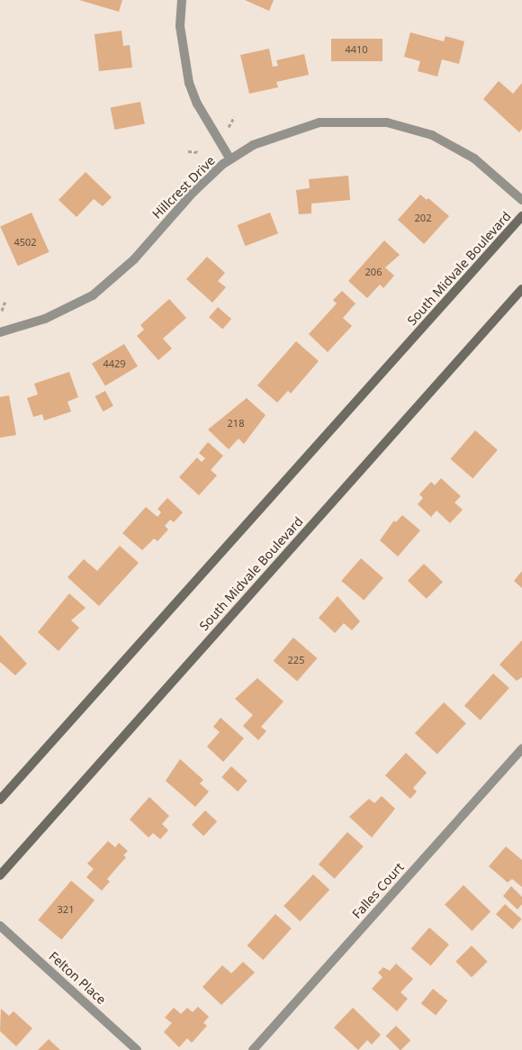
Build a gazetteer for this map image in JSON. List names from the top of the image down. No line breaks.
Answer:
{"streets":{"main road":["South Midvale Boulevard"],"street":["Hillcrest Drive","Falles Court","Felton Place"]},"house_numbers":["4410","202","4502","206","4429","218","225","321"]}
